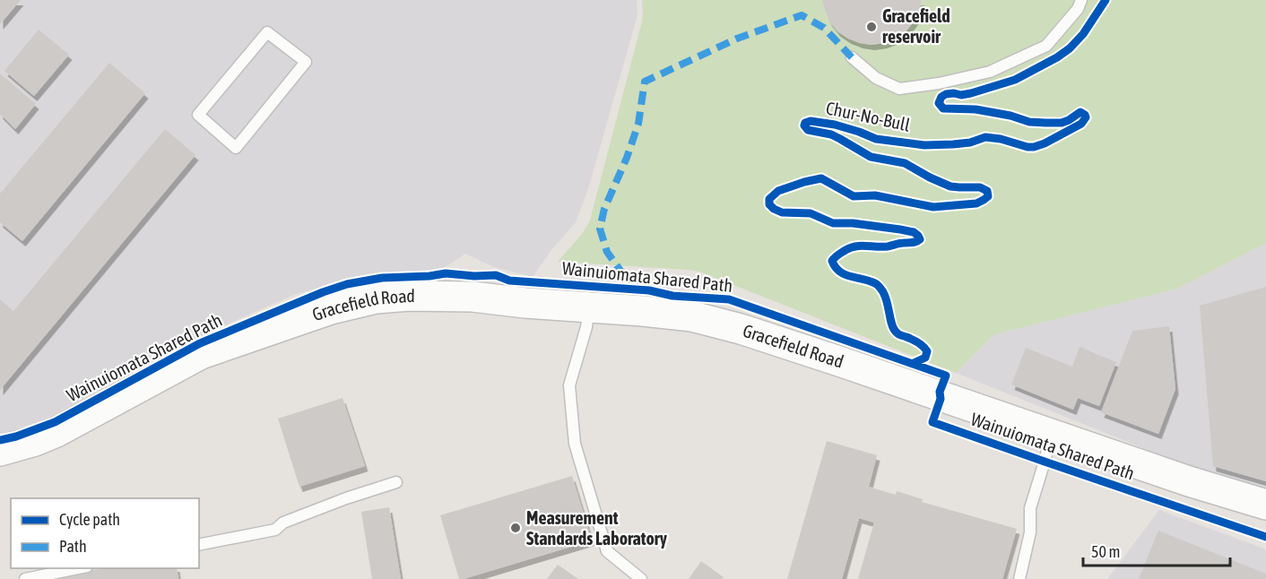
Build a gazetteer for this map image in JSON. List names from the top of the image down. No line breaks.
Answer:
{"streets":{"main road":["Gracefield Road"],"cycle path":["Chur-No-Bull","Wainuiomata Shared Path"]},"places":["Gracefield reservoir","Measurement Standards Laboratory"],"legend":["Cycle path","Path"],"scale_bar":"50 m"}
